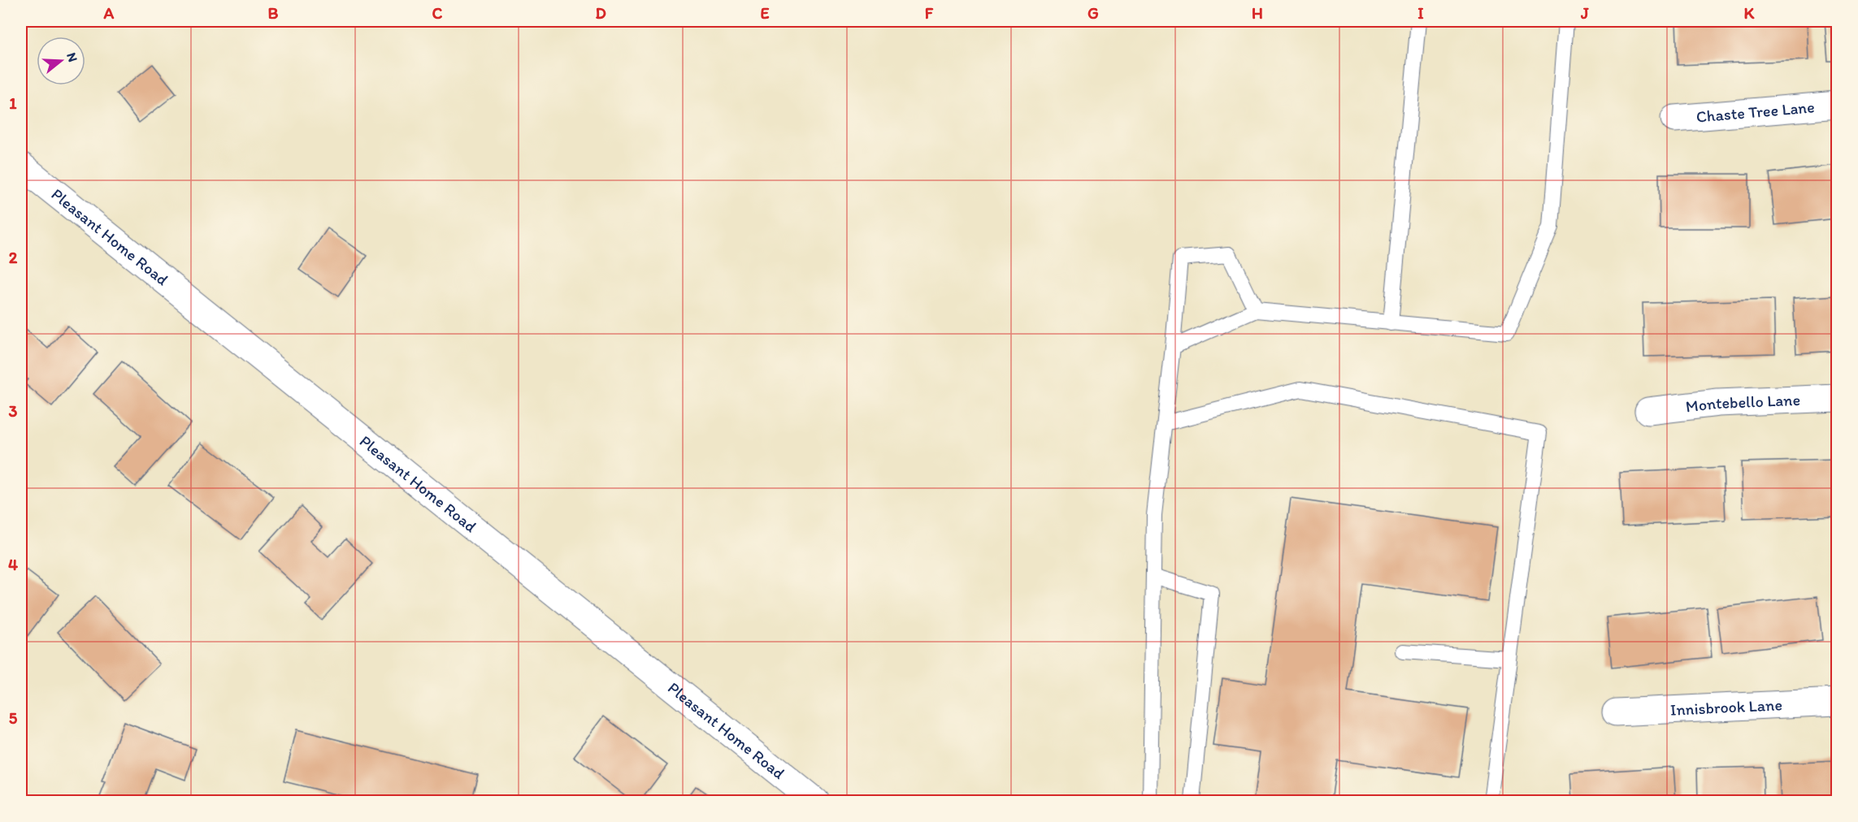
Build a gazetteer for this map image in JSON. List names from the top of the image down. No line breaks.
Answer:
{"streets":{"main road":["Chaste Tree Lane","Pleasant Home Road","Montebello Lane","Innisbrook Lane"]},"north":"right","grid":{"columns":["A","B","C","D","E","F","G","H","I","J","K"],"rows":["1","2","3","4","5"]}}
